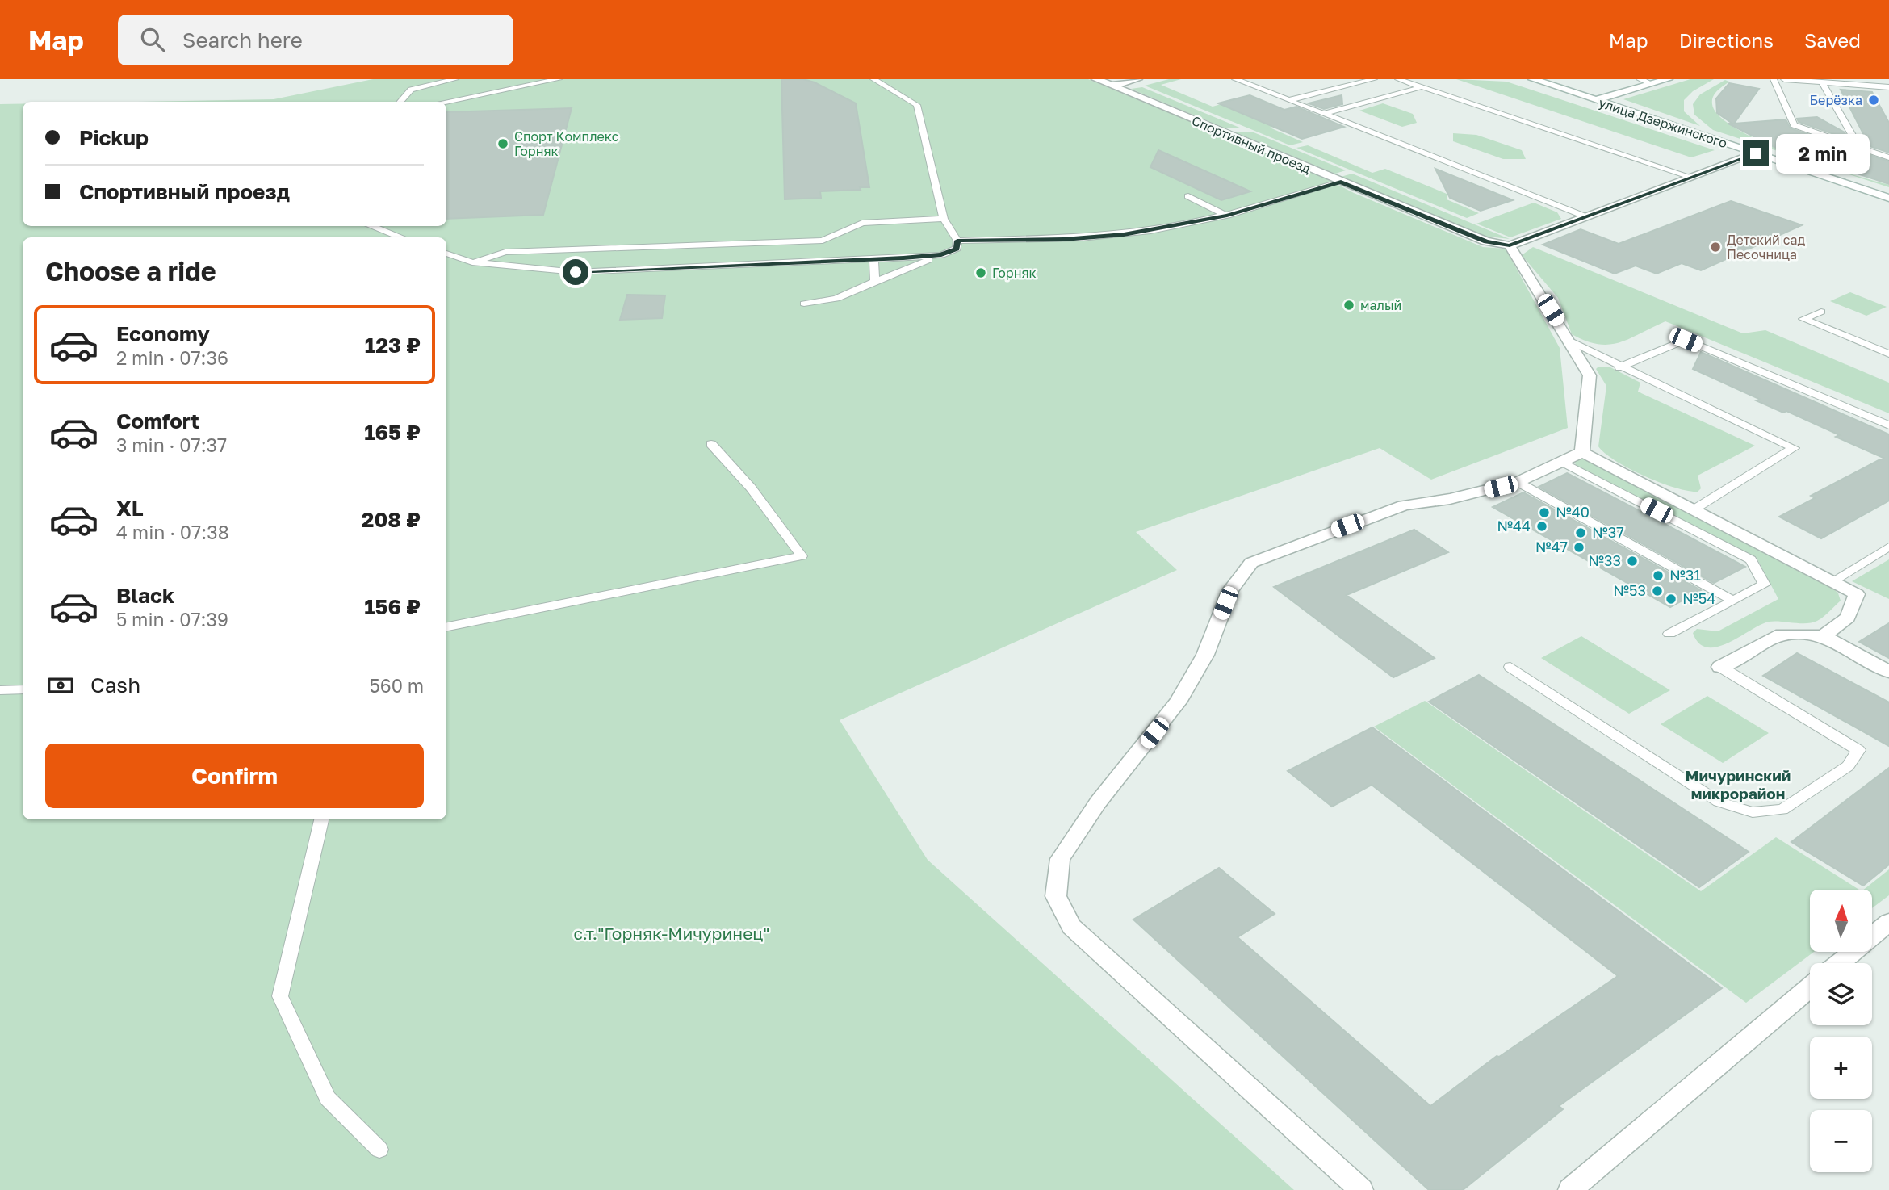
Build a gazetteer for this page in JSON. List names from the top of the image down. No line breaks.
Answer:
{"streets":{"street":["улица Дзержинского","Спортивный проезд"]},"districts":["Мичуринский микрорайон"],"parks":["с.т.\"Горняк-Мичуринец\""],"places":["Берёзка","Спорт Комплекс Горняк","Детский сад Песочница","Горняк","малый","№40","№44","№37","№47","№33","№31","№53","№54"],"north":"top","page":{"header":"Map","search":"Search here","nav":["Map","Directions","Saved"],"banner":["Pickup","Спортивный проезд"],"bubble":"2 min","heading":"Choose a ride","list":[{"name":"Economy","note":"2 min · 07:36","value":"123 ₽"},{"name":"Comfort","note":"3 min · 07:37","value":"165 ₽"},{"name":"XL","note":"4 min · 07:38","value":"208 ₽"},{"name":"Black","note":"5 min · 07:39","value":"156 ₽"}],"pay":["Cash","560 m"],"buttons":"Confirm","map_buttons":["+","−"]}}
